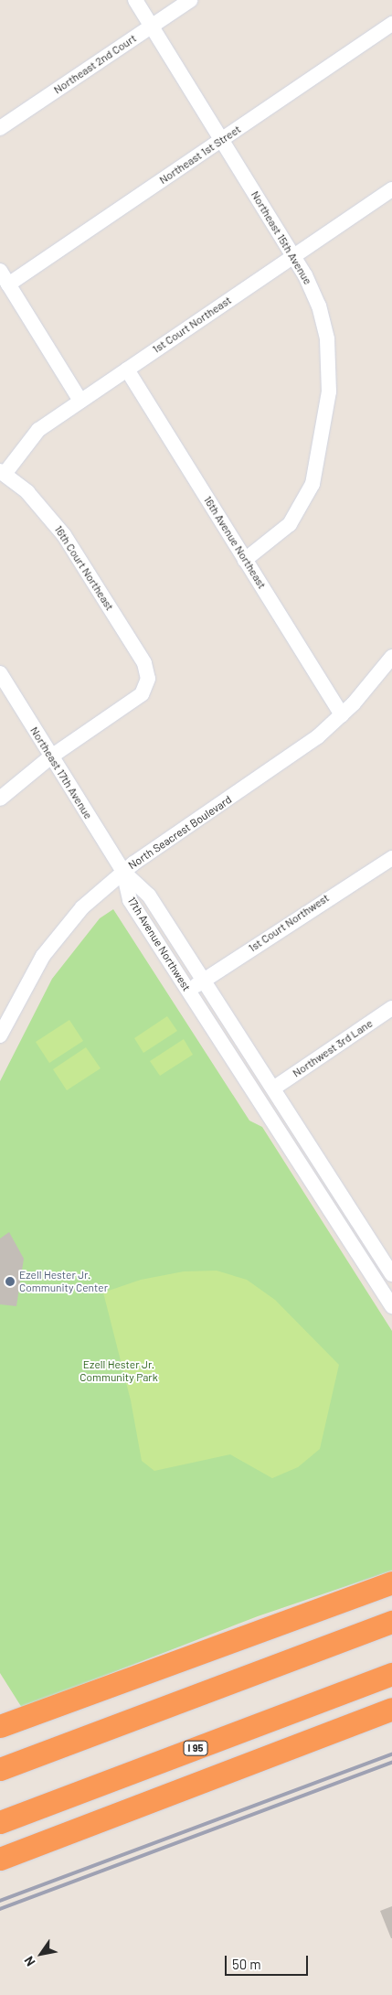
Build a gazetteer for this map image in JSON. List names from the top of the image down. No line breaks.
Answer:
{"streets":{"highway":["I 95"],"street":["Northeast 2nd Court","Northeast 1st Street","Northeast 15th Avenue","1st Court Northeast","16th Avenue Northeast","16th Court Northeast","Northeast 17th Avenue","North Seacrest Boulevard","1st Court Northwest","17th Avenue Northwest","Northwest 3rd Lane"]},"crossings":[["Northeast 2nd Court","Northeast 15th Avenue"],["Northeast 1st Street","Northeast 15th Avenue"],["Northeast 15th Avenue","1st Court Northeast"],["Northeast 15th Avenue","16th Avenue Northeast"],["1st Court Northeast","16th Avenue Northeast"],["1st Court Northeast","16th Court Northeast"],["16th Avenue Northeast","North Seacrest Boulevard"],["16th Court Northeast","Northeast 17th Avenue"],["Northeast 17th Avenue","North Seacrest Boulevard"],["Northeast 17th Avenue","17th Avenue Northwest"],["North Seacrest Boulevard","17th Avenue Northwest"],["1st Court Northwest","17th Avenue Northwest"],["17th Avenue Northwest","Northwest 3rd Lane"]],"parks":["Ezell Hester Jr. Community Park"],"places":["Ezell Hester Jr. Community Center"],"scale_bar":"50 m","north":"bottom left"}
